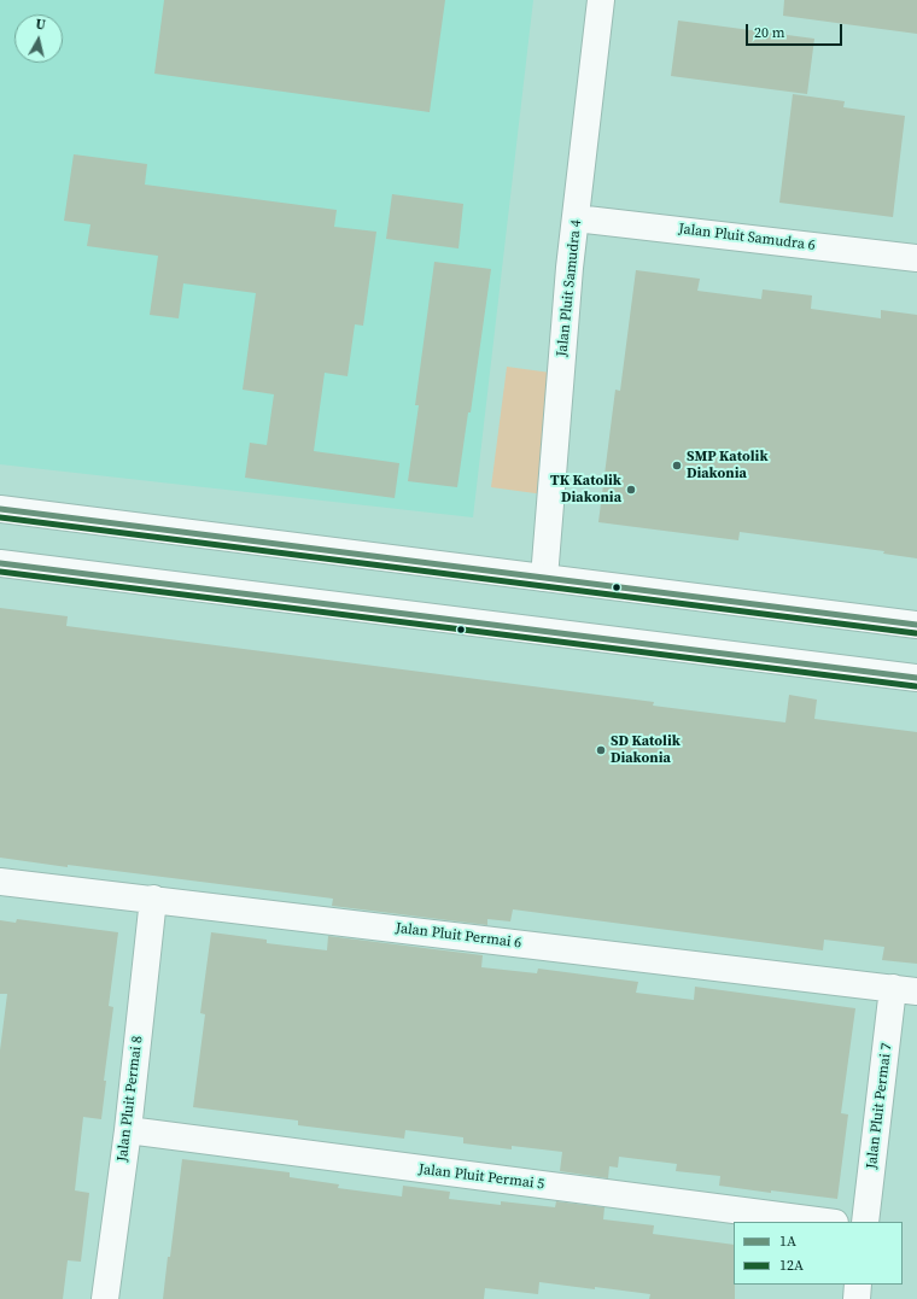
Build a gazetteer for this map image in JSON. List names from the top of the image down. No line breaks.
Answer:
{"streets":{"street":["Jalan Pluit Samudra 6","Jalan Pluit Samudra 4","Jalan Pluit Permai 6","Jalan Pluit Permai 8","Jalan Pluit Permai 7","Jalan Pluit Permai 5"]},"crossings":[["Jalan Pluit Samudra 6","Jalan Pluit Samudra 4"],["Jalan Pluit Permai 6","Jalan Pluit Permai 8"],["Jalan Pluit Permai 6","Jalan Pluit Permai 7"],["Jalan Pluit Permai 8","Jalan Pluit Permai 5"]],"places":["SMP Katolik Diakonia","TK Katolik Diakonia","SD Katolik Diakonia"],"lines":["transit line 1A","transit line 12A"],"legend":["1A","12A"],"scale_bar":"20 m","north":"top"}
